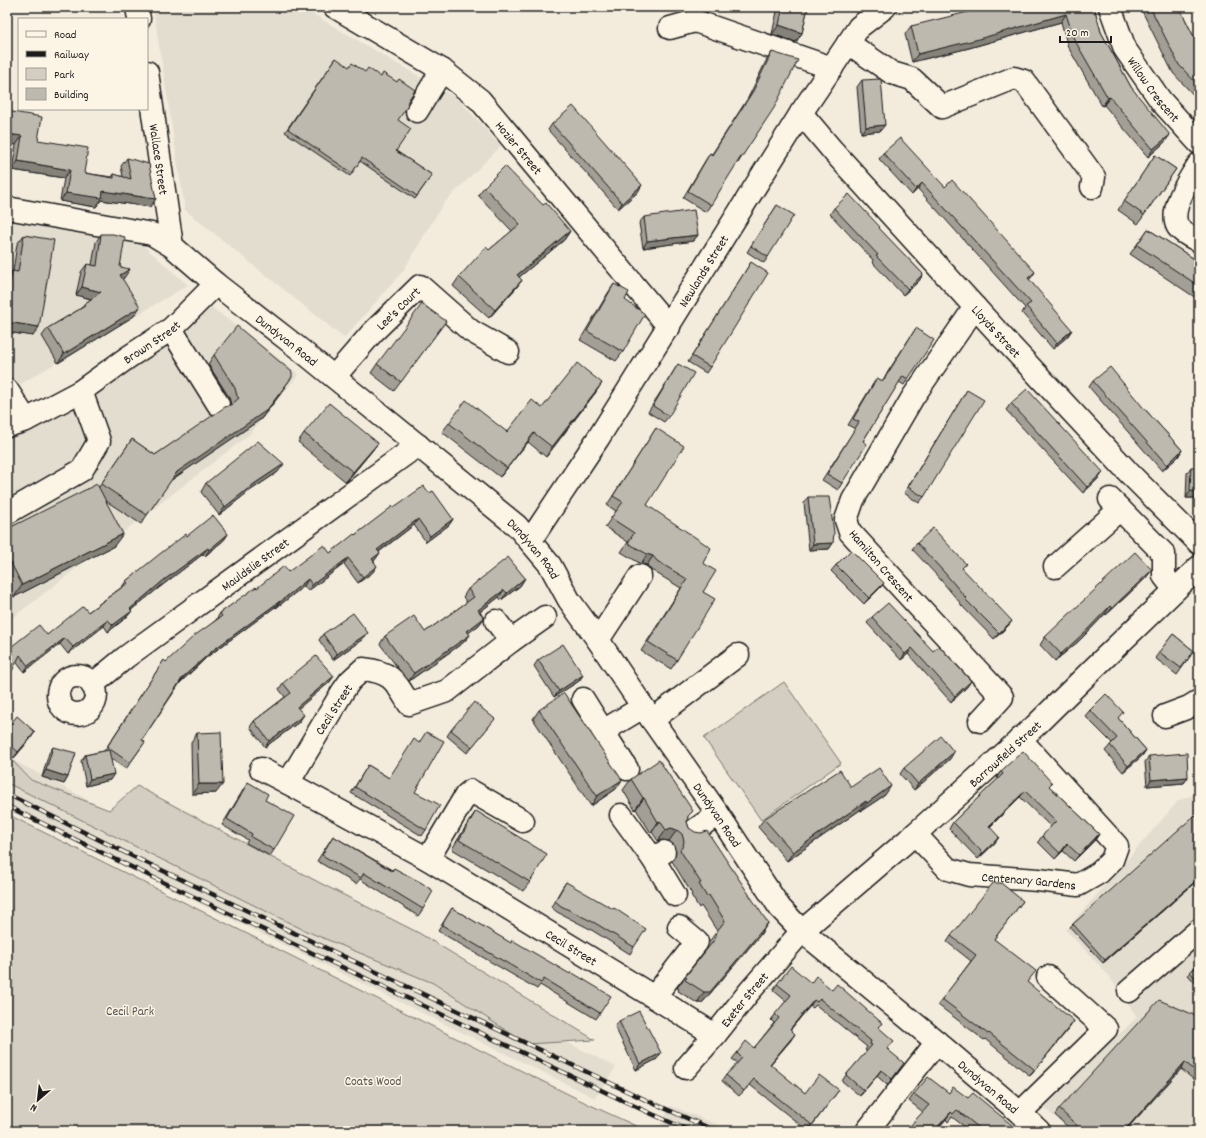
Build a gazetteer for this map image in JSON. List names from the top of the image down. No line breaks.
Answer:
{"streets":{"street":["Willow Crescent","Hozier Street","Wallace Street","Newlands Street","Lee's Court","Lloyds Street","Dundyvan Road","Brown Street","Mauldslie Street","Hamilton Crescent","Cecil Street","Barrowfield Street","Centenary Gardens","Exeter Street"]},"crossings":[["Hozier Street","Newlands Street"],["Wallace Street","Dundyvan Road"],["Newlands Street","Lloyds Street"],["Newlands Street","Dundyvan Road"],["Lee's Court","Dundyvan Road"],["Lloyds Street","Hamilton Crescent"],["Dundyvan Road","Brown Street"],["Dundyvan Road","Mauldslie Street"],["Dundyvan Road","Barrowfield Street"],["Dundyvan Road","Exeter Street"],["Cecil Street","Exeter Street"],["Barrowfield Street","Centenary Gardens"],["Barrowfield Street","Exeter Street"]],"parks":["Cecil Park","Coats Wood"],"legend":["Road","Railway","Park","Building"],"scale_bar":"20 m","north":"bottom left"}
